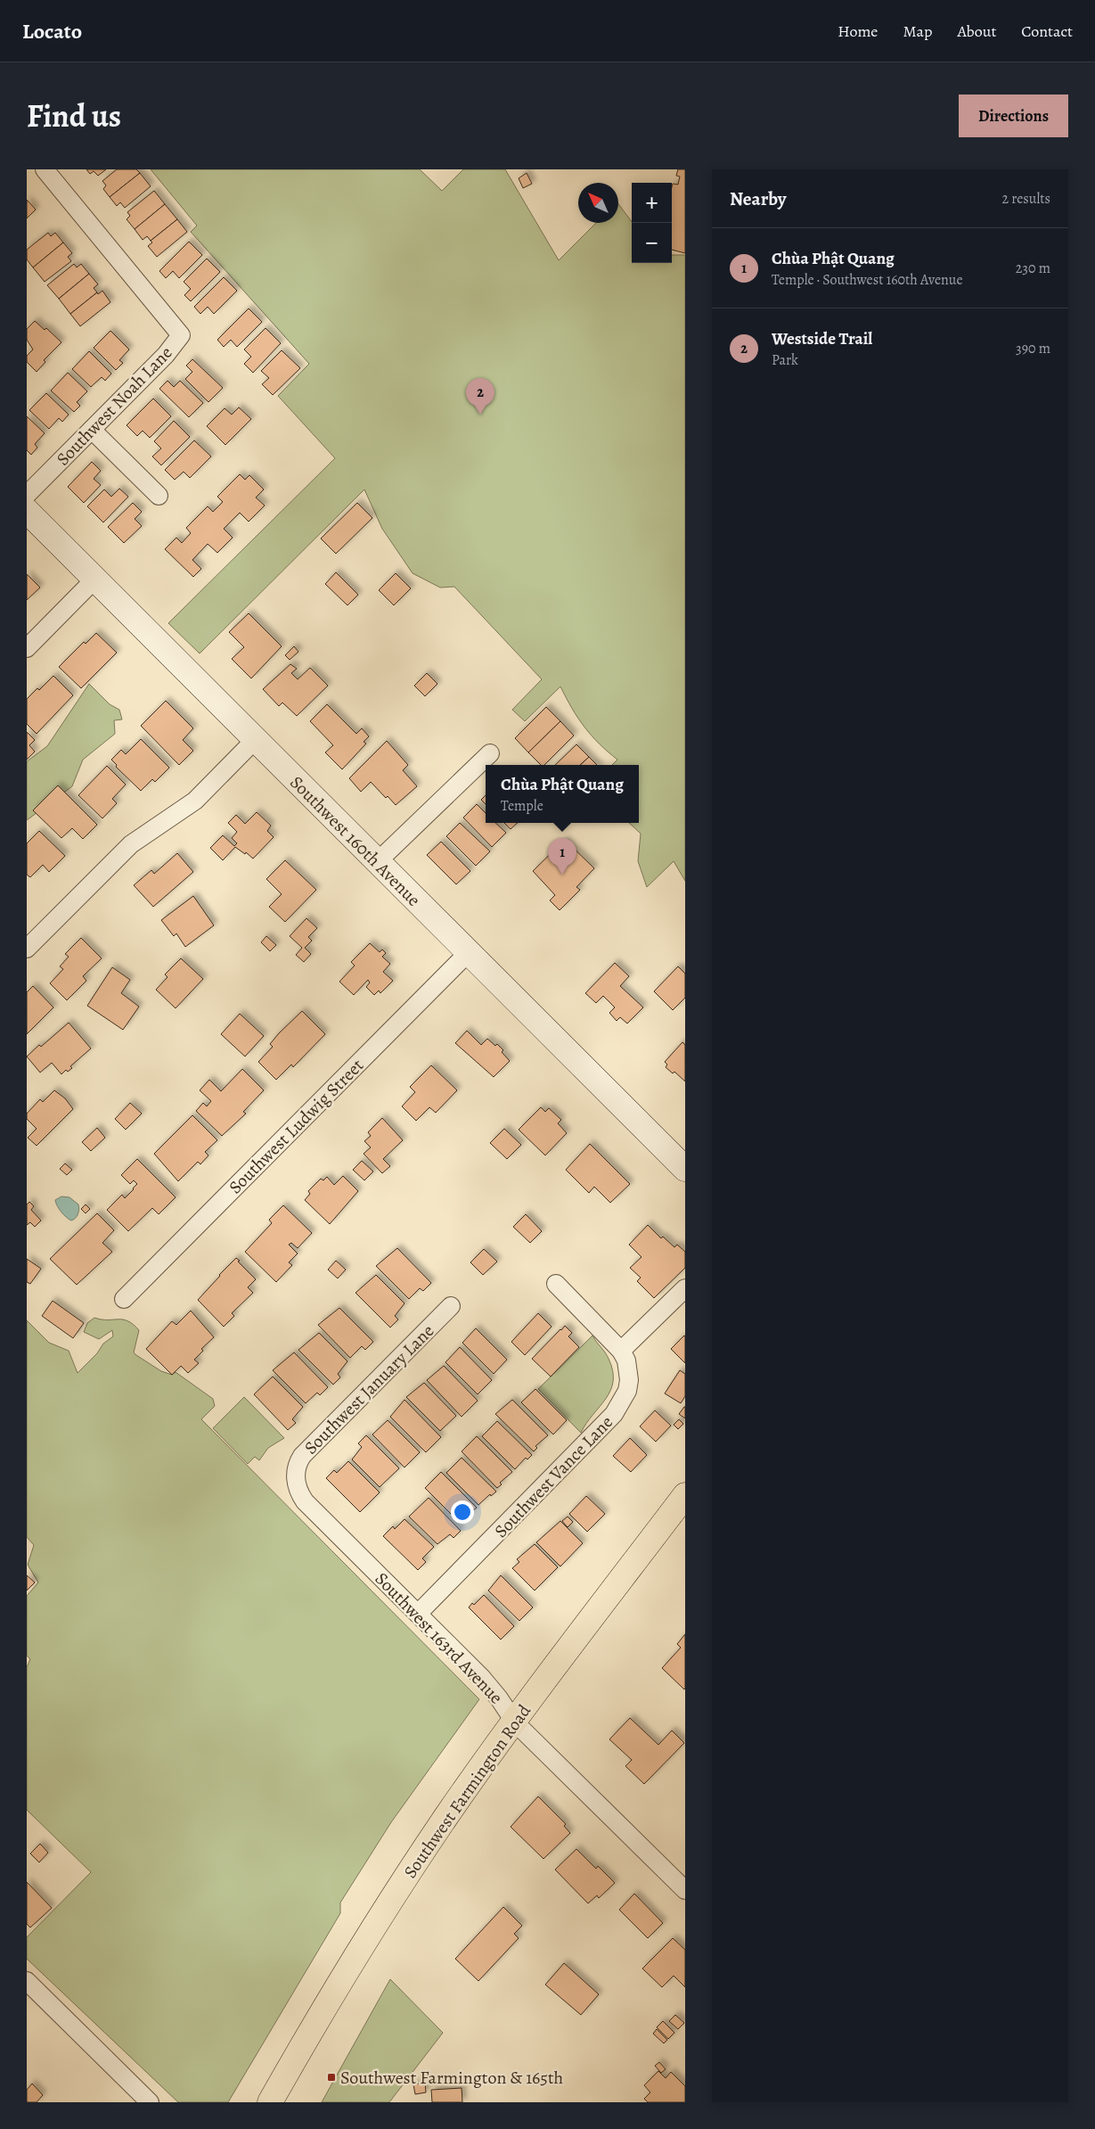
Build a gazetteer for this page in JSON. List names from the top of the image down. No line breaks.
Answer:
{"streets":{"main road":["Southwest Farmington Road"],"street":["Southwest Noah Lane","Southwest 160th Avenue","Southwest Ludwig Street","Southwest January Lane","Southwest Vance Lane","Southwest 163rd Avenue"]},"crossings":[["Southwest 160th Avenue","Southwest Ludwig Street"],["Southwest January Lane","Southwest 163rd Avenue"],["Southwest Vance Lane","Southwest 163rd Avenue"],["Southwest 163rd Avenue","Southwest Farmington Road"]],"places":{"transit":["Southwest Farmington & 165th"]},"north":"top left","page":{"header":"Locato","nav":["Home","Map","About","Contact"],"title":"Find us","buttons":"Directions","heading":["Nearby","2 results"],"map_buttons":["+","−"],"list":[{"mark":"1","name":"Chùa Phật Quang","note":"Temple · Southwest 160th Avenue","value":"230 m"},{"mark":"2","name":"Westside Trail","note":"Park","value":"390 m"}],"pins":["2","1"],"popup":["Chùa Phật Quang","Temple"]}}
